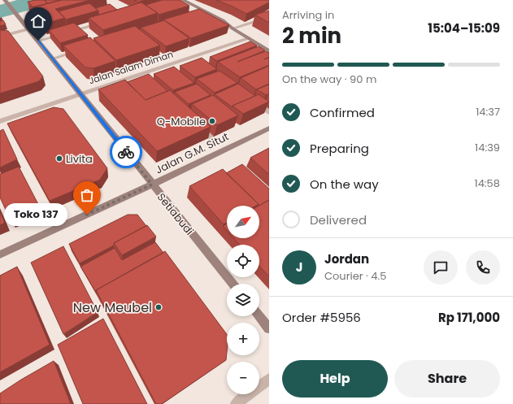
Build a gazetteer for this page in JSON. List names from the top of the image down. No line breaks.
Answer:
{"streets":{"main road":["Jalan G.M. Situt","Setiabudi"],"street":["Jalan Salam Diman"]},"crossings":[["Jalan Salam Diman","Setiabudi"],["Jalan G.M. Situt","Setiabudi"]],"places":["Q-Mobile","Livita","Toko 137","New Meubel"],"north":"top right","page":{"heading":["2 min","Arriving in","15:04–15:09"],"panel":["Jordan","Courier · 4.5","Order #5956","Rp 171,000"],"bar":"On the way · 90 m","list":[["Confirmed","14:37"],["Preparing","14:39"],["On the way","14:58"],"Delivered"],"bubble":"Toko 137","map_buttons":["+","−"],"round":"J","buttons":["Help","Share"]}}
